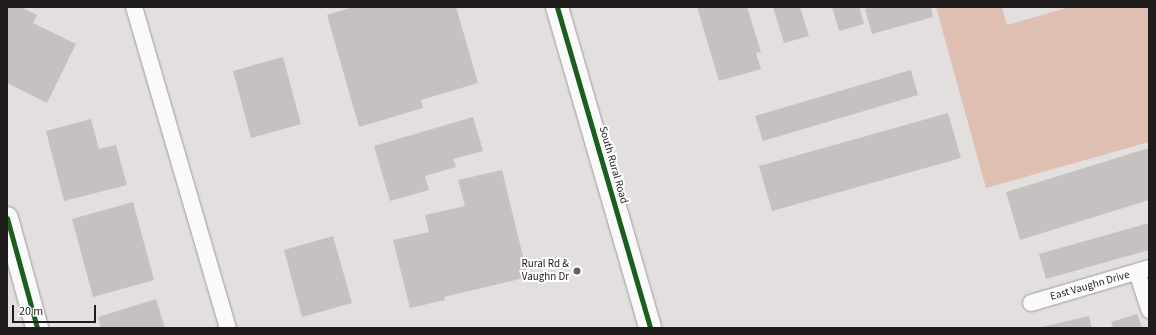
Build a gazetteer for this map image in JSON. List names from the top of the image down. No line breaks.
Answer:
{"streets":{"main road":["South Rural Road"],"lane":["East Vaughn Drive"]},"places":["Rural Rd & Vaughn Dr"],"scale_bar":"20 m"}
